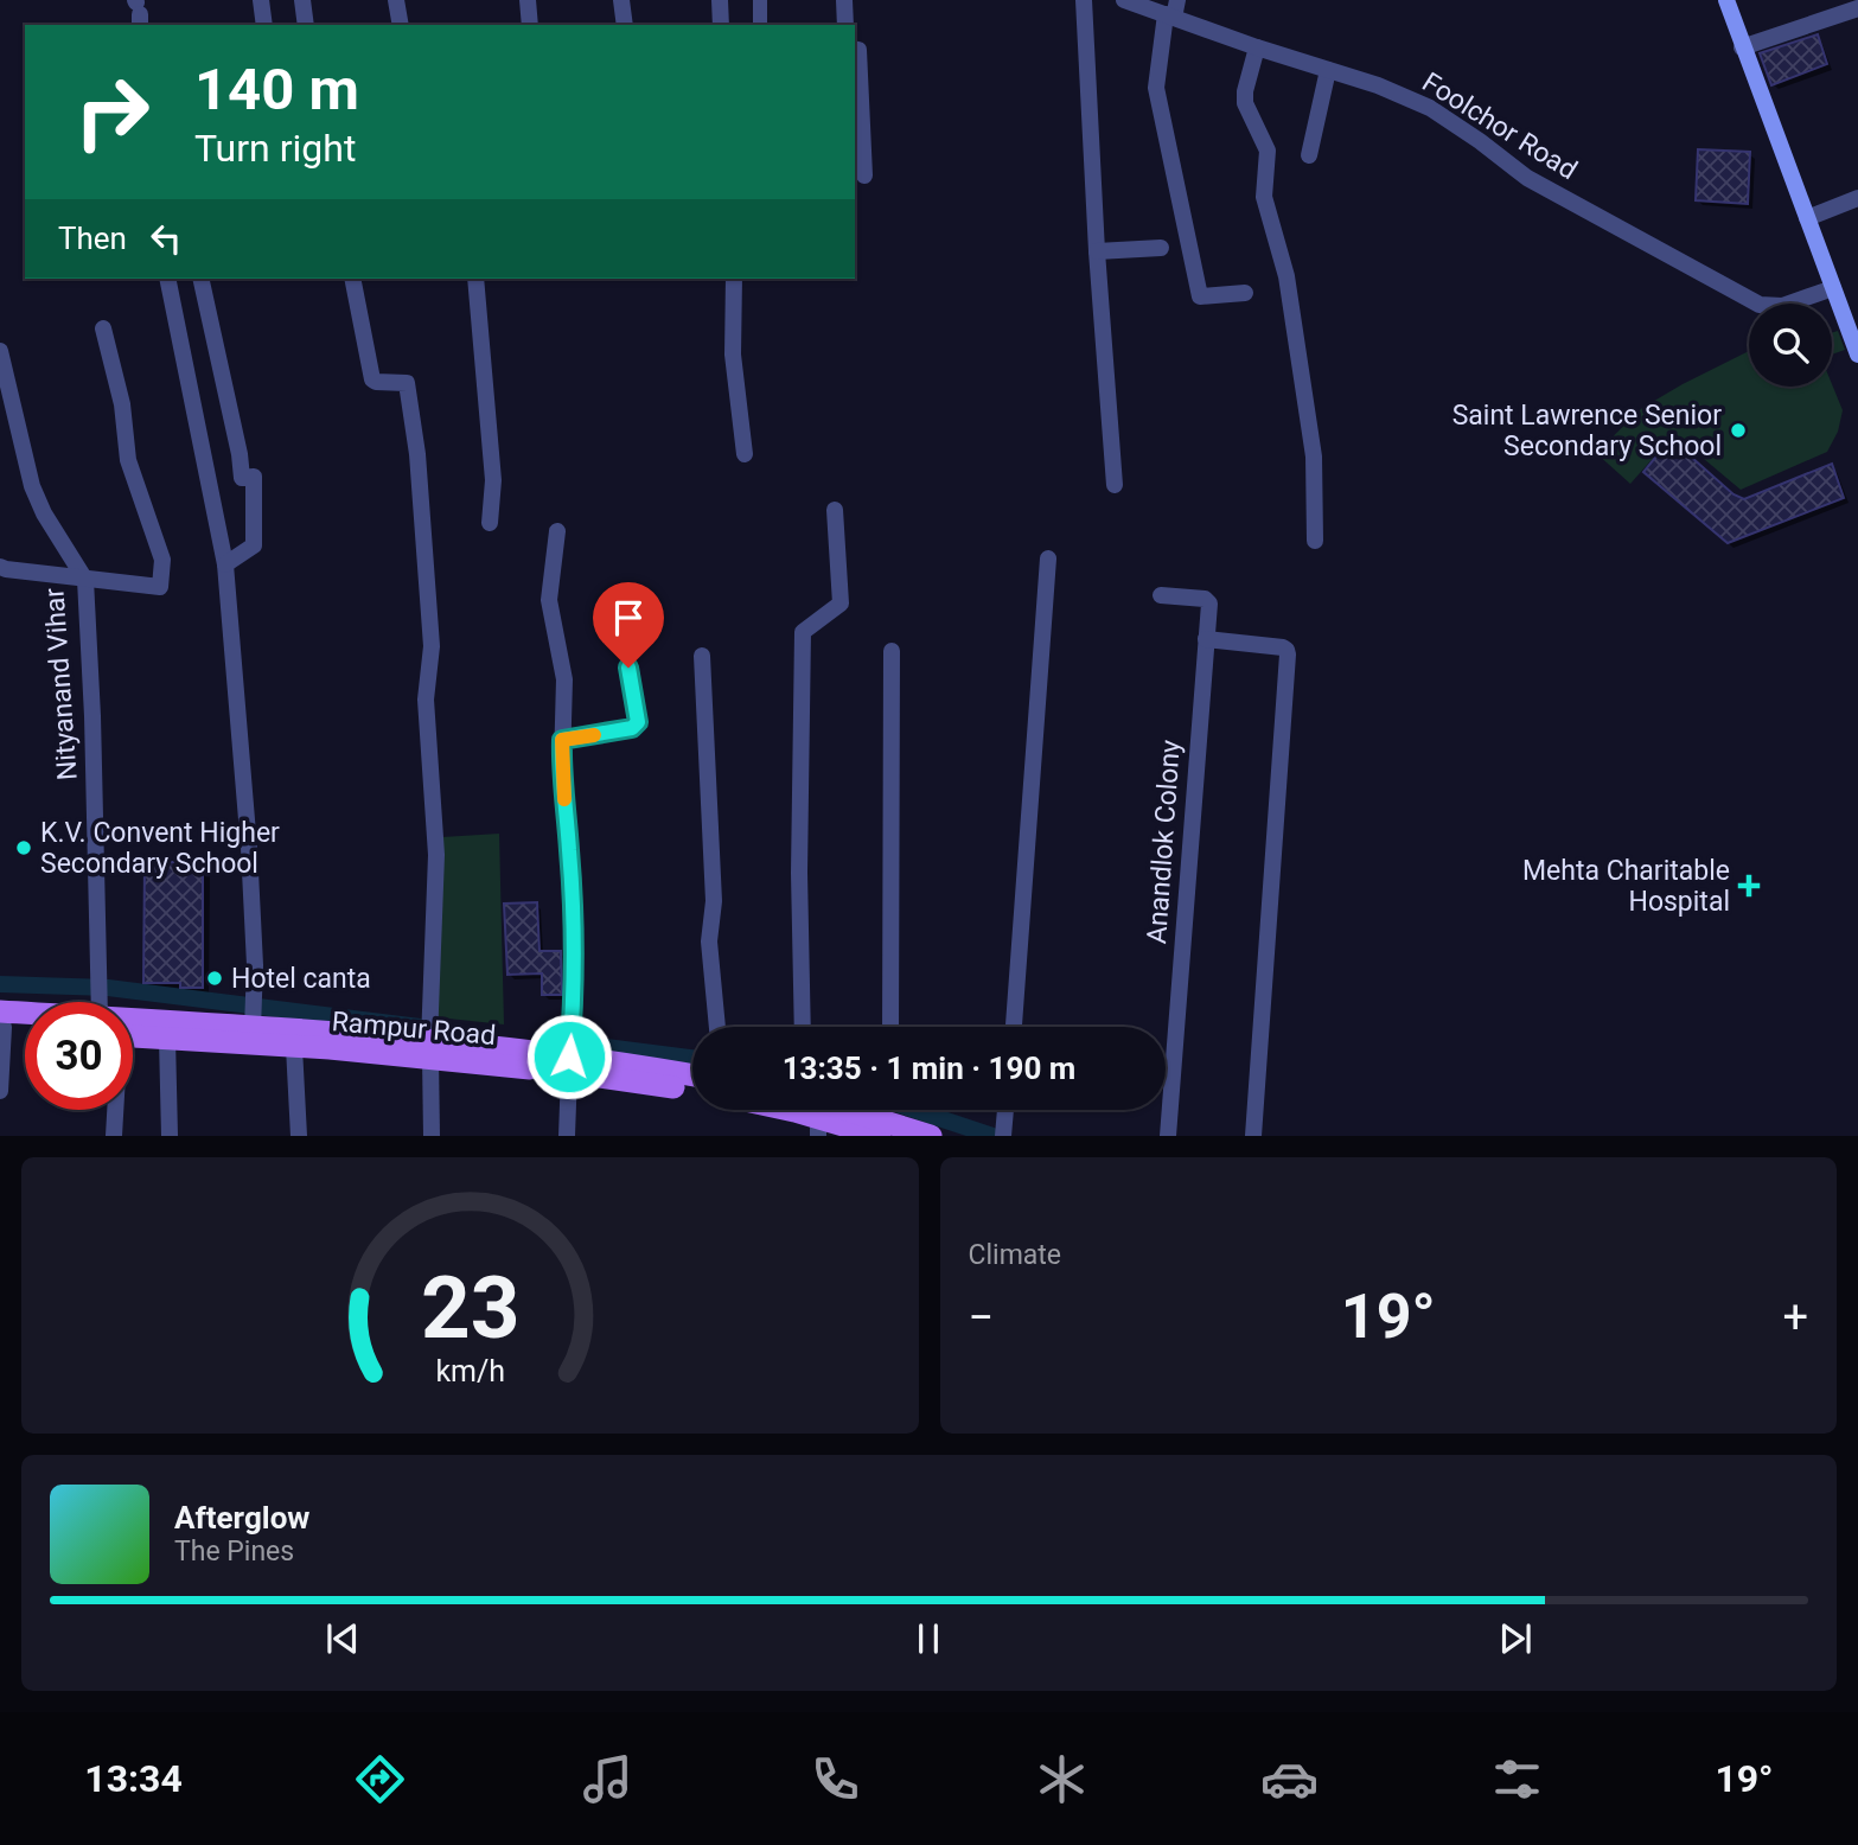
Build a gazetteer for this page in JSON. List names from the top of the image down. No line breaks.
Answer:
{"streets":{"main road":["Rampur Road"],"street":["Foolchor Road","Nityanand Vihar","Anandlok Colony"]},"places":{"other":["Saint Lawrence Senior Secondary School","K.V. Convent Higher Secondary School","Hotel canta"],"health":["Mehta Charitable Hospital"]},"page":{"turn":["140 m","Turn right"],"then":"Then","limit":"30","trip":"13:35 · 1 min · 190 m","tile":"Climate","heat":["−","19°","+"],"song":["Afterglow","The Pines"],"tabs":["13:34","19°"],"gauge":["23","km/h"]}}
